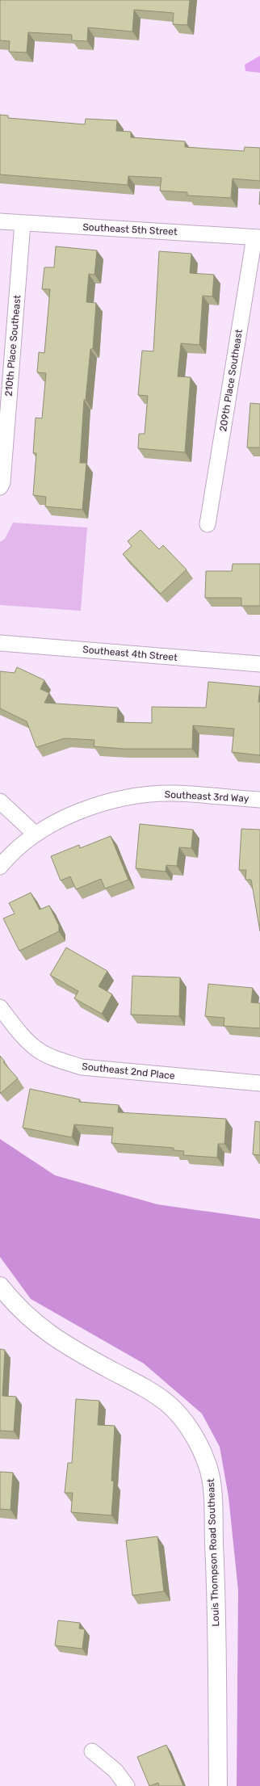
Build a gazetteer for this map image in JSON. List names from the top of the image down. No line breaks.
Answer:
{"streets":{"street":["Southeast 5th Street","210th Place Southeast","209th Place Southeast","Southeast 4th Street","Southeast 3rd Way","Southeast 2nd Place","Louis Thompson Road Southeast"]},"crossings":[["Southeast 5th Street","210th Place Southeast"],["Southeast 5th Street","209th Place Southeast"]]}
